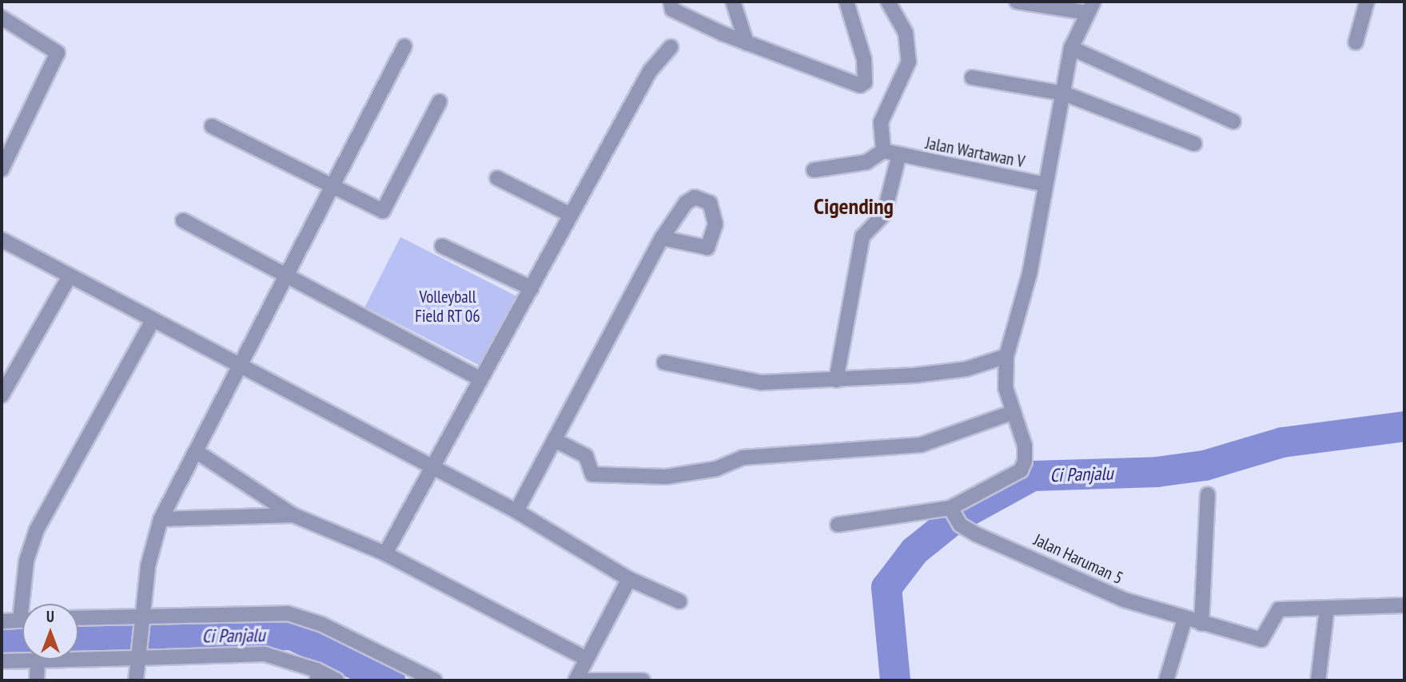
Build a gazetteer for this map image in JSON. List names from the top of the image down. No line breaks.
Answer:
{"streets":{"street":["Jalan Wartawan V","Jalan Haruman 5"]},"districts":["Cigending"],"water":["Ci Panjalu"],"parks":["Volleyball Field RT 06"],"north":"top"}
